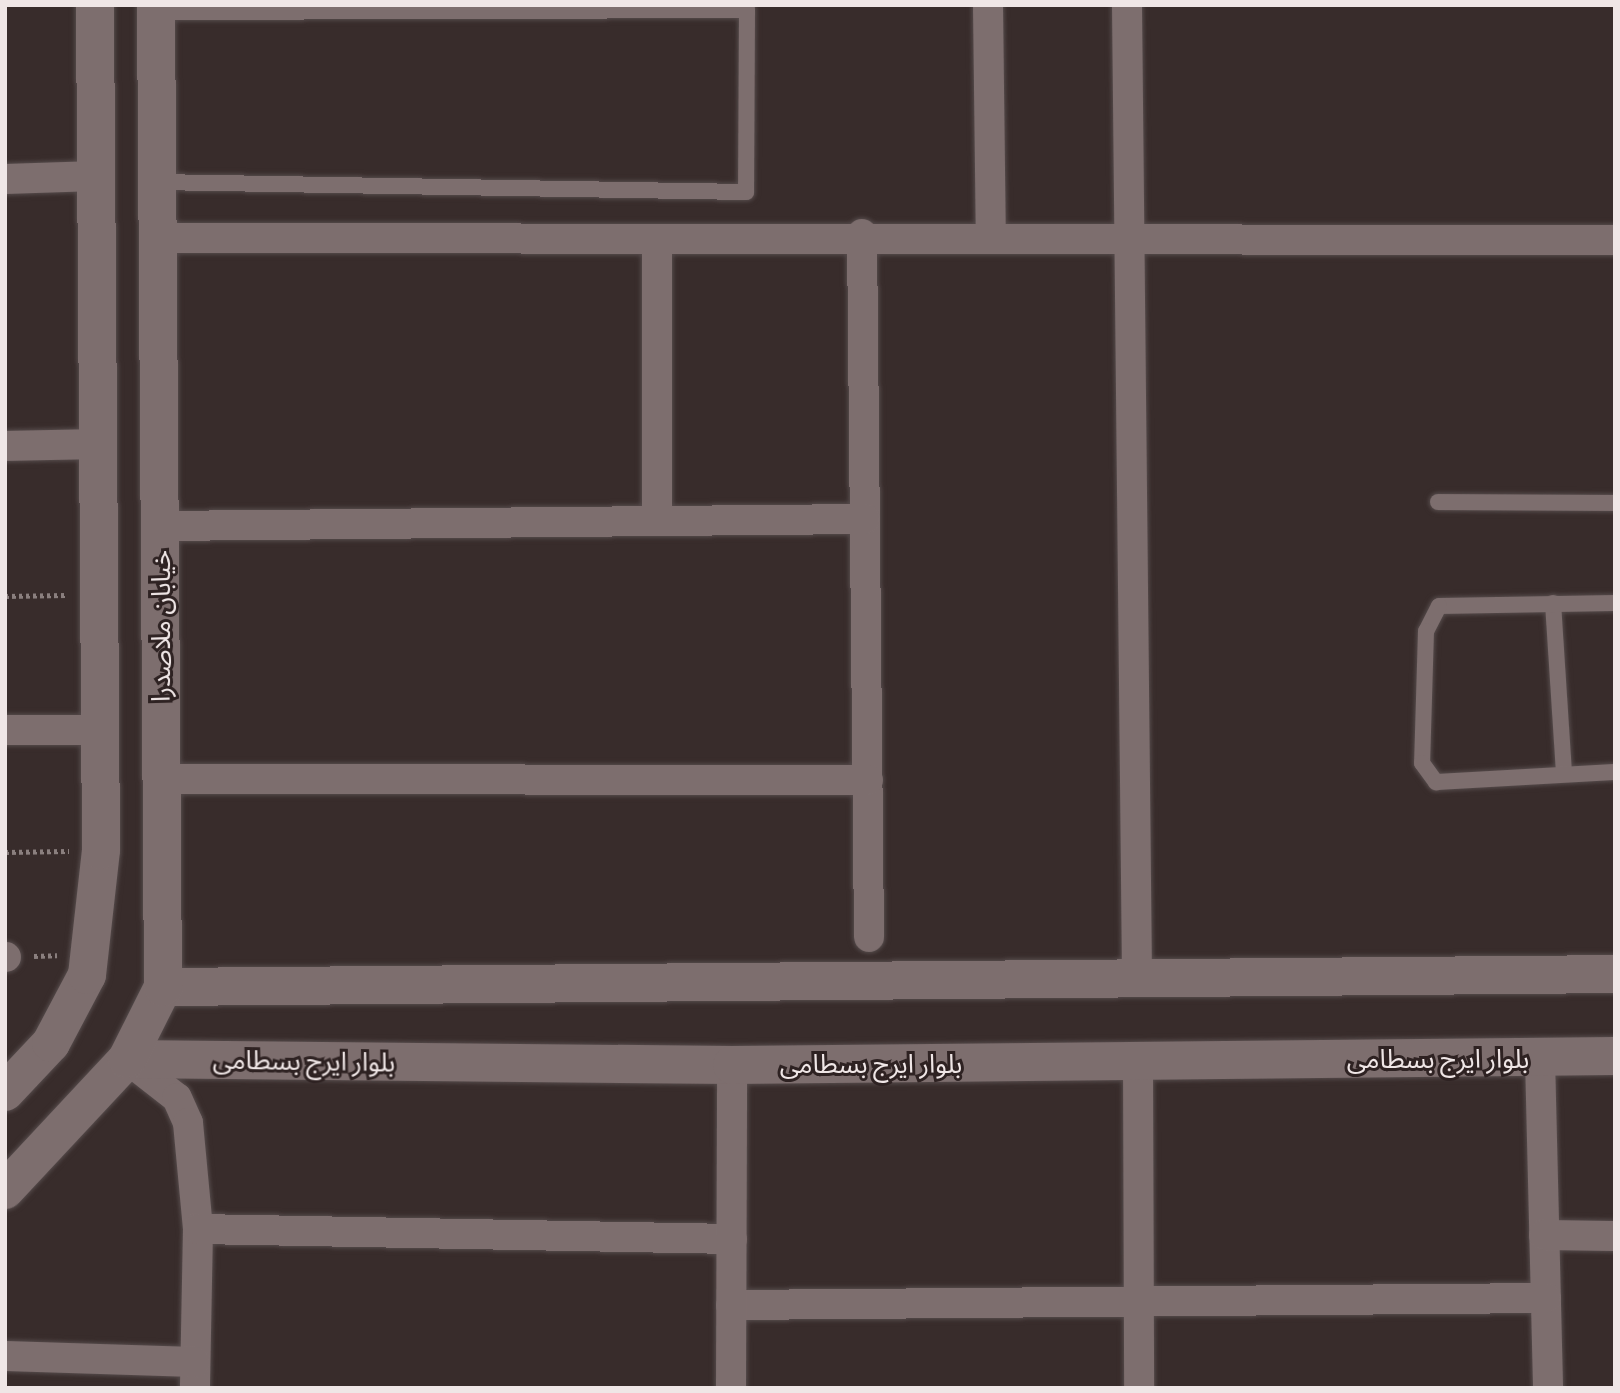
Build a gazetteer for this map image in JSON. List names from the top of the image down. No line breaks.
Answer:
{"streets":{"street":["خیابان ملاصدرا","بلوار ایرج بسطامی"]},"crossings":[["خیابان ملاصدرا","بلوار ایرج بسطامی"]]}
